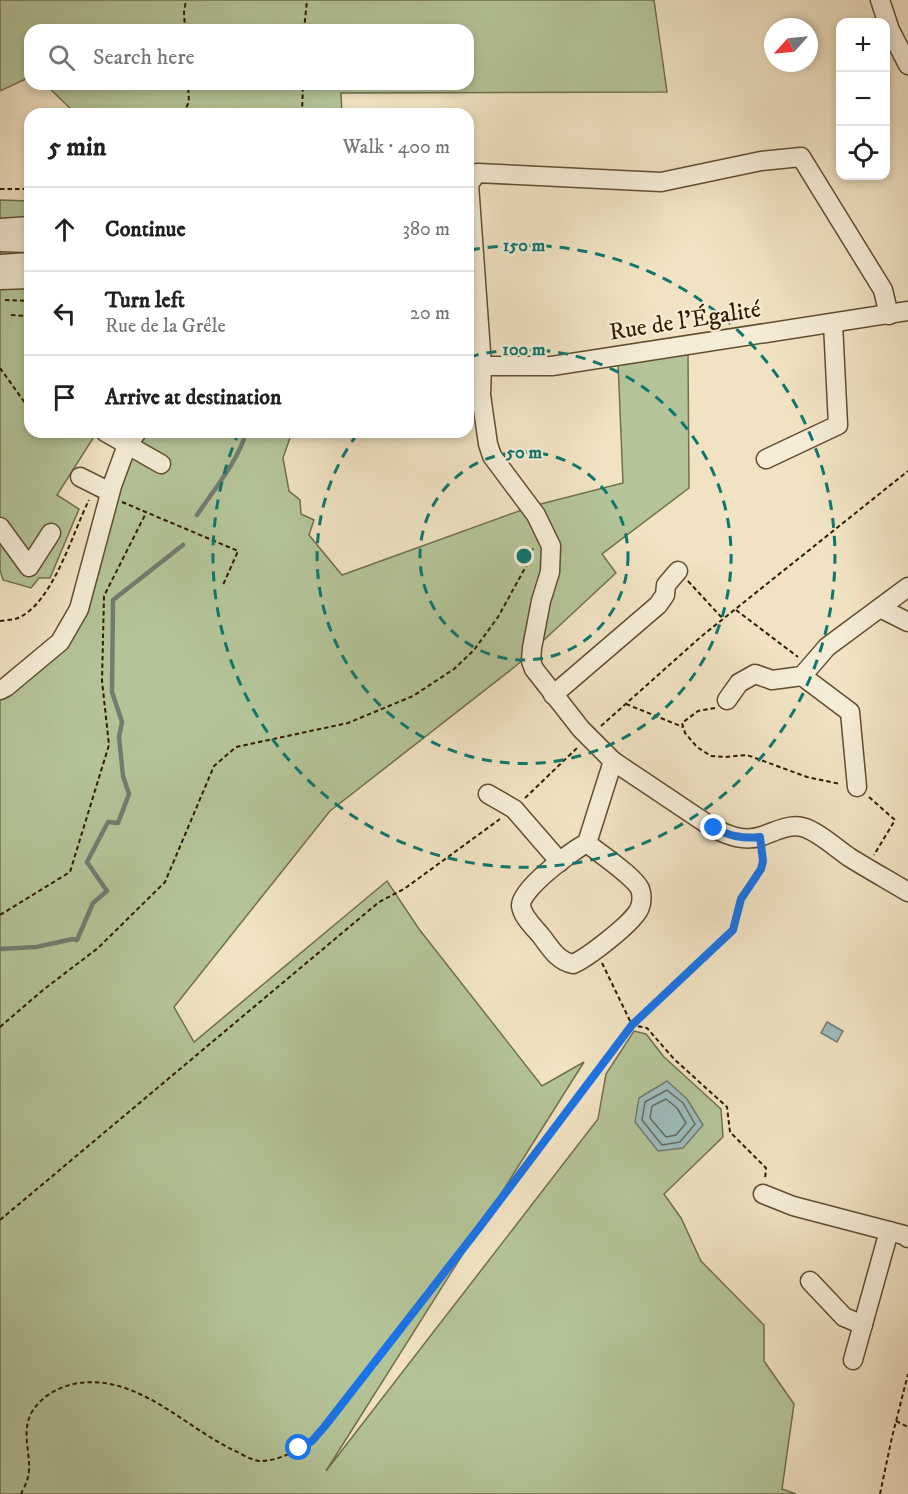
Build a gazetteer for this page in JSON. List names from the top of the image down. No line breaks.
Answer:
{"streets":{"street":["Rue de l'Égalité"]},"north":"bottom left","page":{"map_buttons":["+","−"],"search":"Search here","heading":["5 min","Walk · 400 m"],"list":[["Continue","380 m"],["Turn left","Rue de la Grêle","20 m"],"Arrive at destination"]},"rings":["150 m","100 m","50 m"]}
